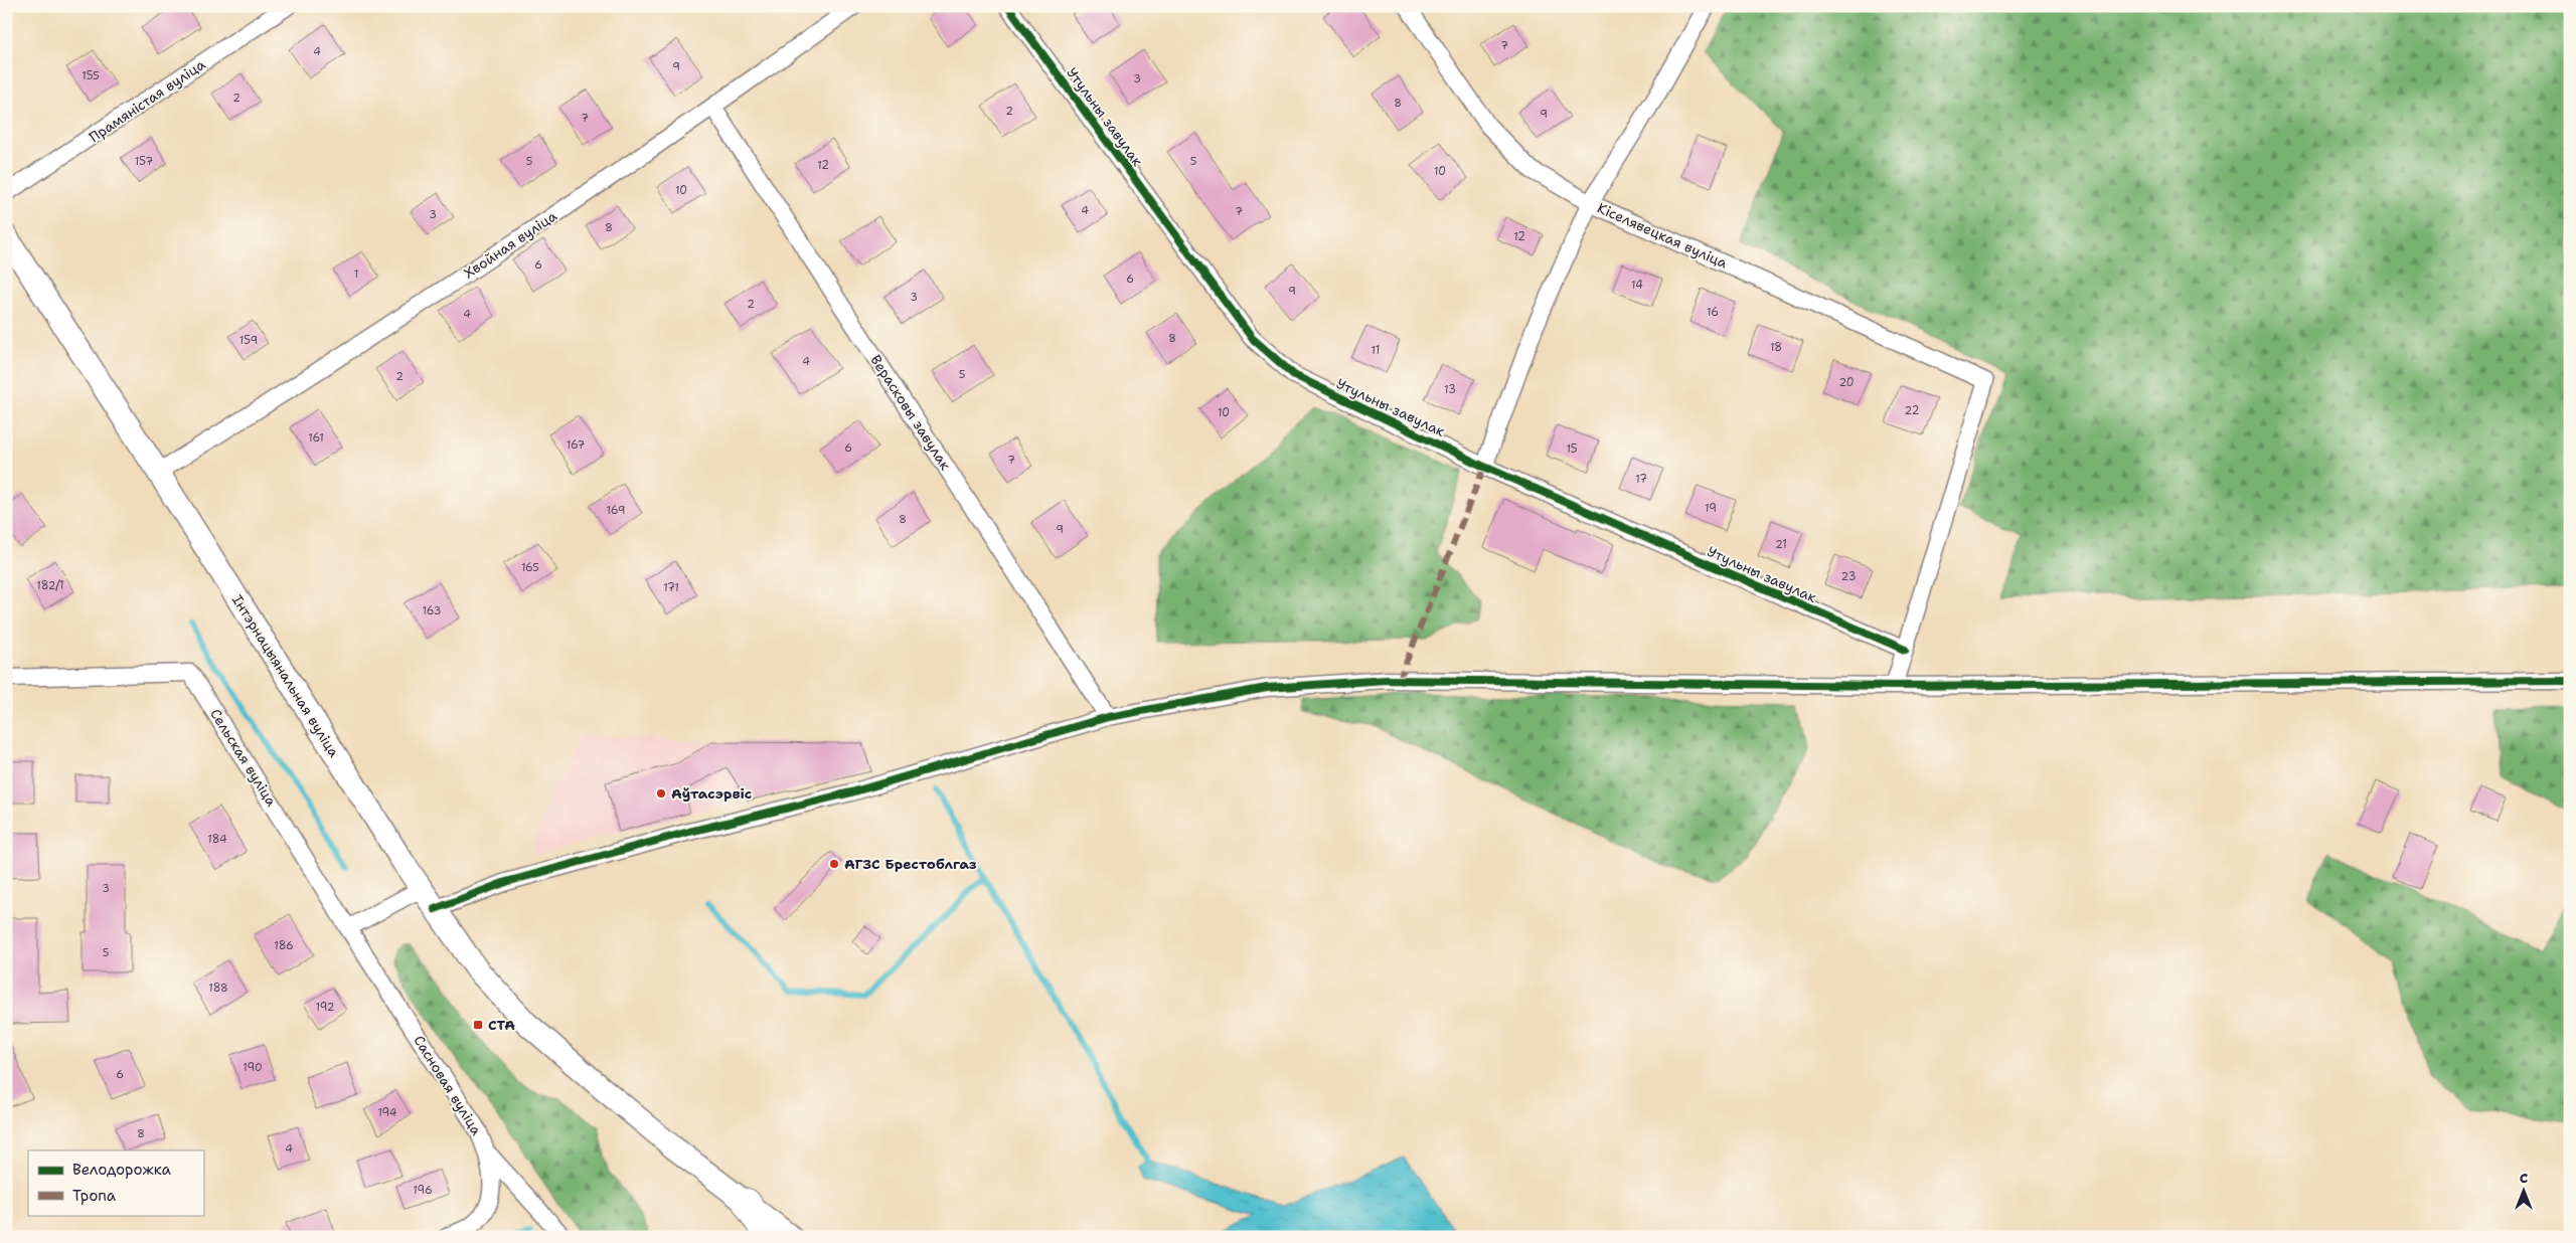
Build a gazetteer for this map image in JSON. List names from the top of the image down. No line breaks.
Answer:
{"streets":{"main road":["Інтэрнацыянальная вуліца"],"street":["Прамяністая вуліца","Утульны завулак","Кіселявецкая вуліца","Хвойная вуліца","Верасковы завулак","Сельская вуліца","Сасновая вуліца"]},"crossings":[["Утульны завулак","Кіселявецкая вуліца"],["Хвойная вуліца","Верасковы завулак"],["Хвойная вуліца","Інтэрнацыянальная вуліца"],["Сельская вуліца","Сасновая вуліца"]],"places":{"other":["Аўтасэрвіс","АГЗС Брестоблгаз"],"transit":["СТА"]},"house_numbers":["7","4","9","155","3","2","8","2","9","7","157","5","5","12","10","10","4","7","3","8","12","6","1","6","14","9","3","2","16","4","8","159","18","11","4","5","2","20","13","22","10","161","167","6","15","7","17","19","169","8","9","21","165","23","182/1","171","163","184","3","186","5","188","192","190","6","194","8","4","196"],"legend":["Велодорожка","Тропа"],"north":"top"}
